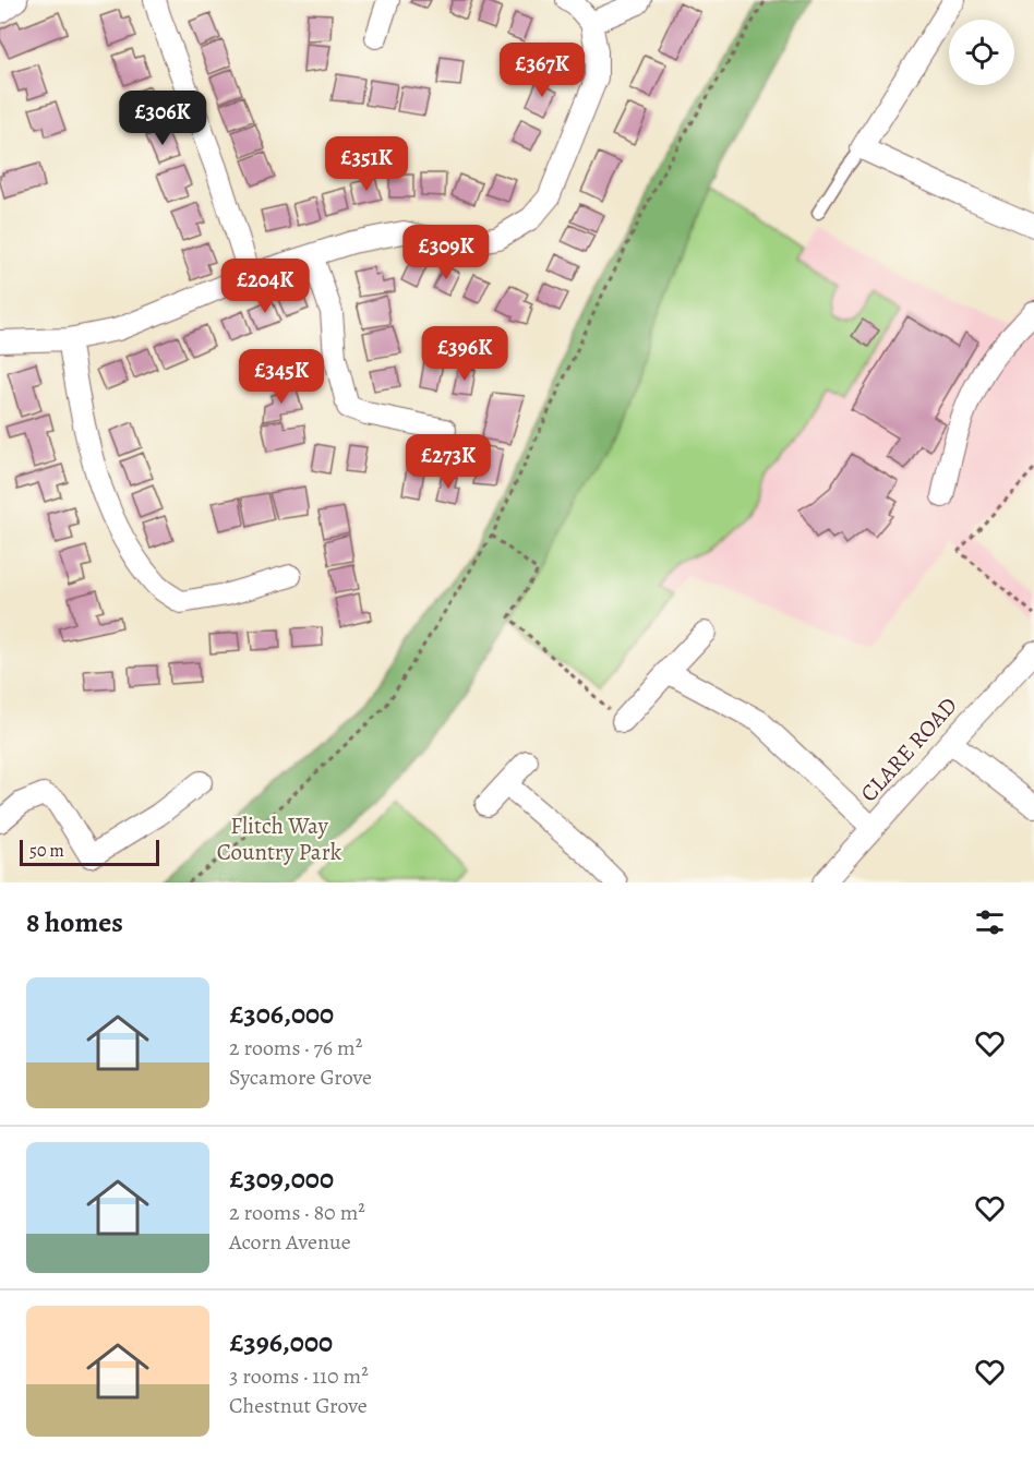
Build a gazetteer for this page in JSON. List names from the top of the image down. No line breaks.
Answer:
{"streets":{"street":["CLARE ROAD"]},"parks":["Flitch Way Country Park"],"scale_bar":"50 m","page":{"price":["£367K","£306K","£351K","£309K","£204K","£396K","£345K","£273K"],"scale":"50 m","heading":"8 homes","list":[{"name":"£306,000","note":"2 rooms · 76 m² · Sycamore Grove"},{"name":"£309,000","note":"2 rooms · 80 m² · Acorn Avenue"},{"name":"£396,000","note":"3 rooms · 110 m² · Chestnut Grove"}]}}
